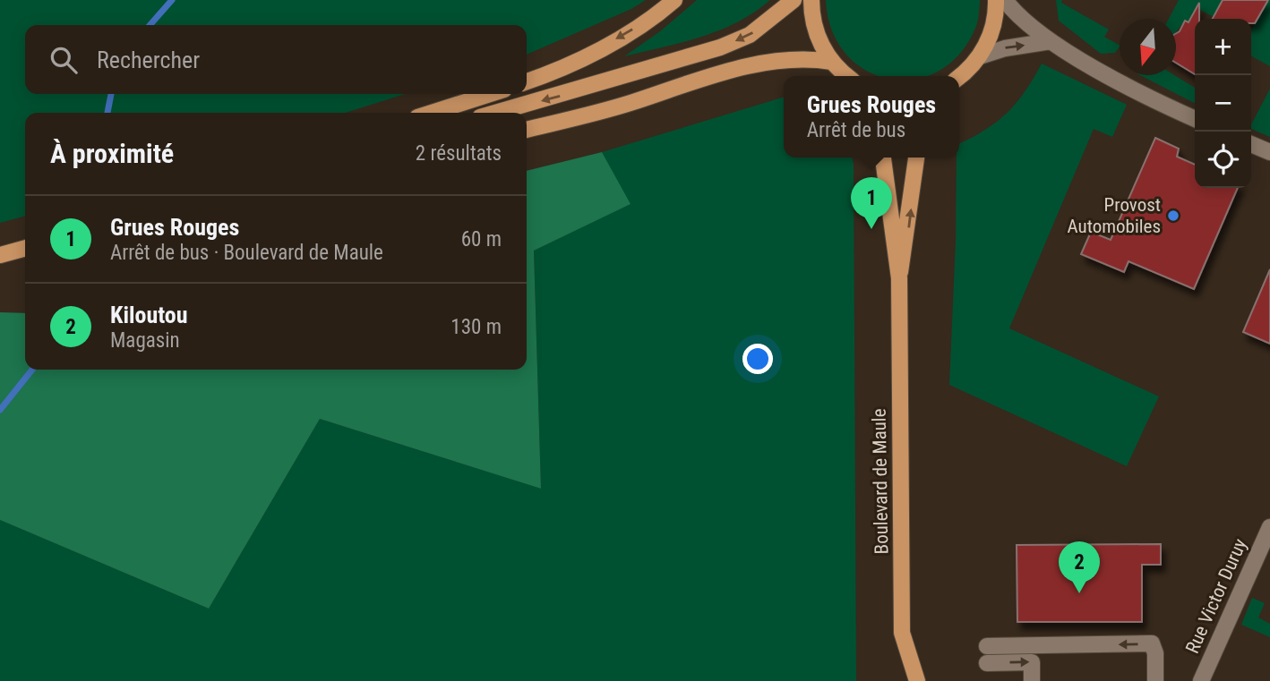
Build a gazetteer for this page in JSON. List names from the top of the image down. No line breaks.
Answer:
{"streets":{"main road":["Boulevard de Maule"],"street":["Rue Victor Duruy"]},"places":["Provost Automobiles"],"north":"bottom","page":{"map_buttons":["+","−"],"search":"Rechercher","popup":["Grues Rouges","Arrêt de bus"],"heading":["À proximité","2 résultats"],"pins":["1","2"],"list":[{"mark":"1","name":"Grues Rouges","note":"Arrêt de bus · Boulevard de Maule","value":"60 m"},{"mark":"2","name":"Kiloutou","note":"Magasin","value":"130 m"}]}}
